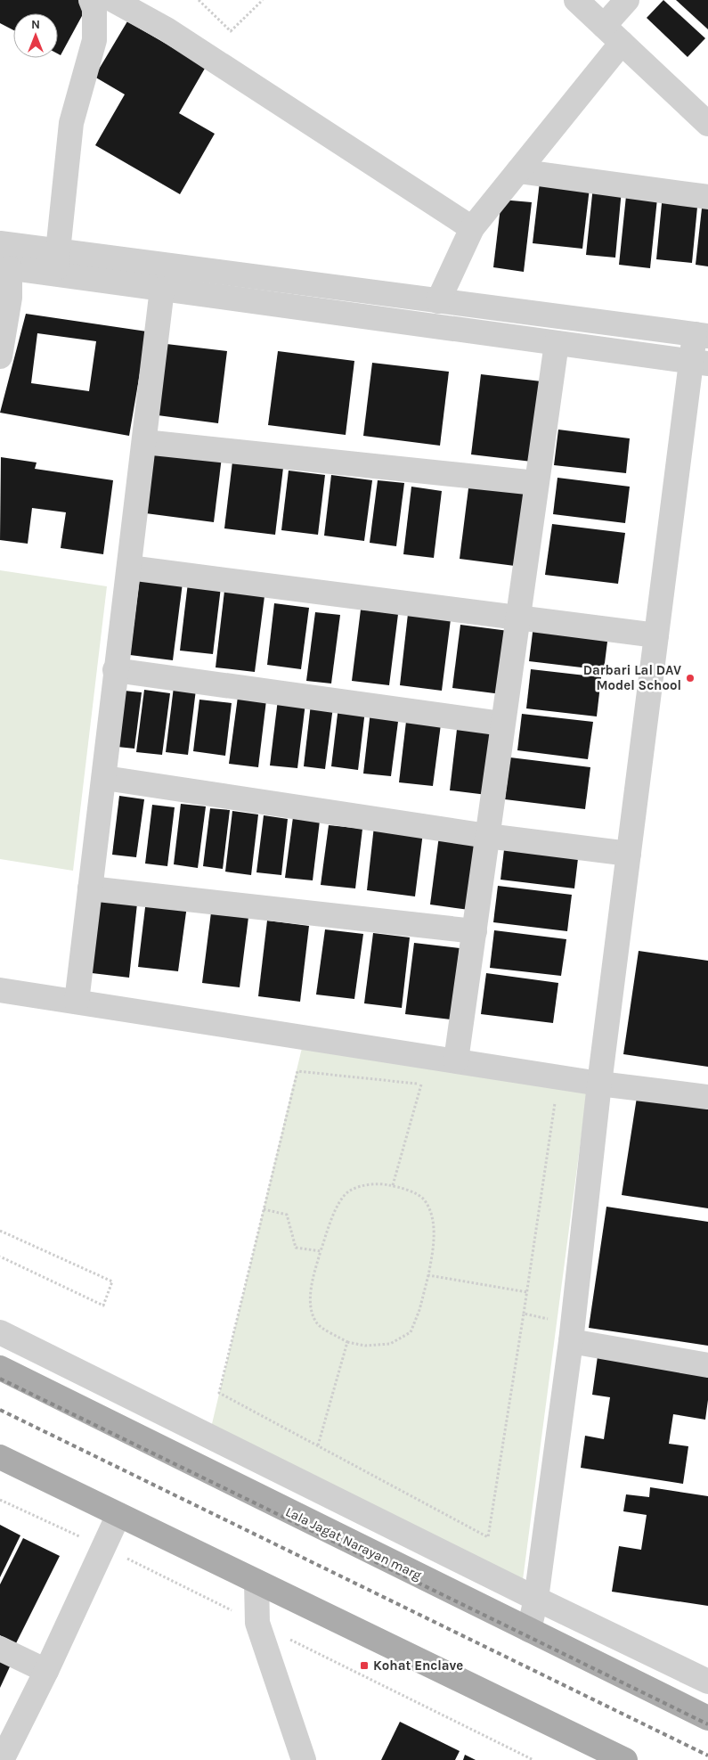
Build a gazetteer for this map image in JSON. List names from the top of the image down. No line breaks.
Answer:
{"streets":{"main road":["Lala Jagat Narayan marg"]},"places":{"other":["Darbari Lal DAV Model School"],"transit":["Kohat Enclave"]},"north":"top"}
